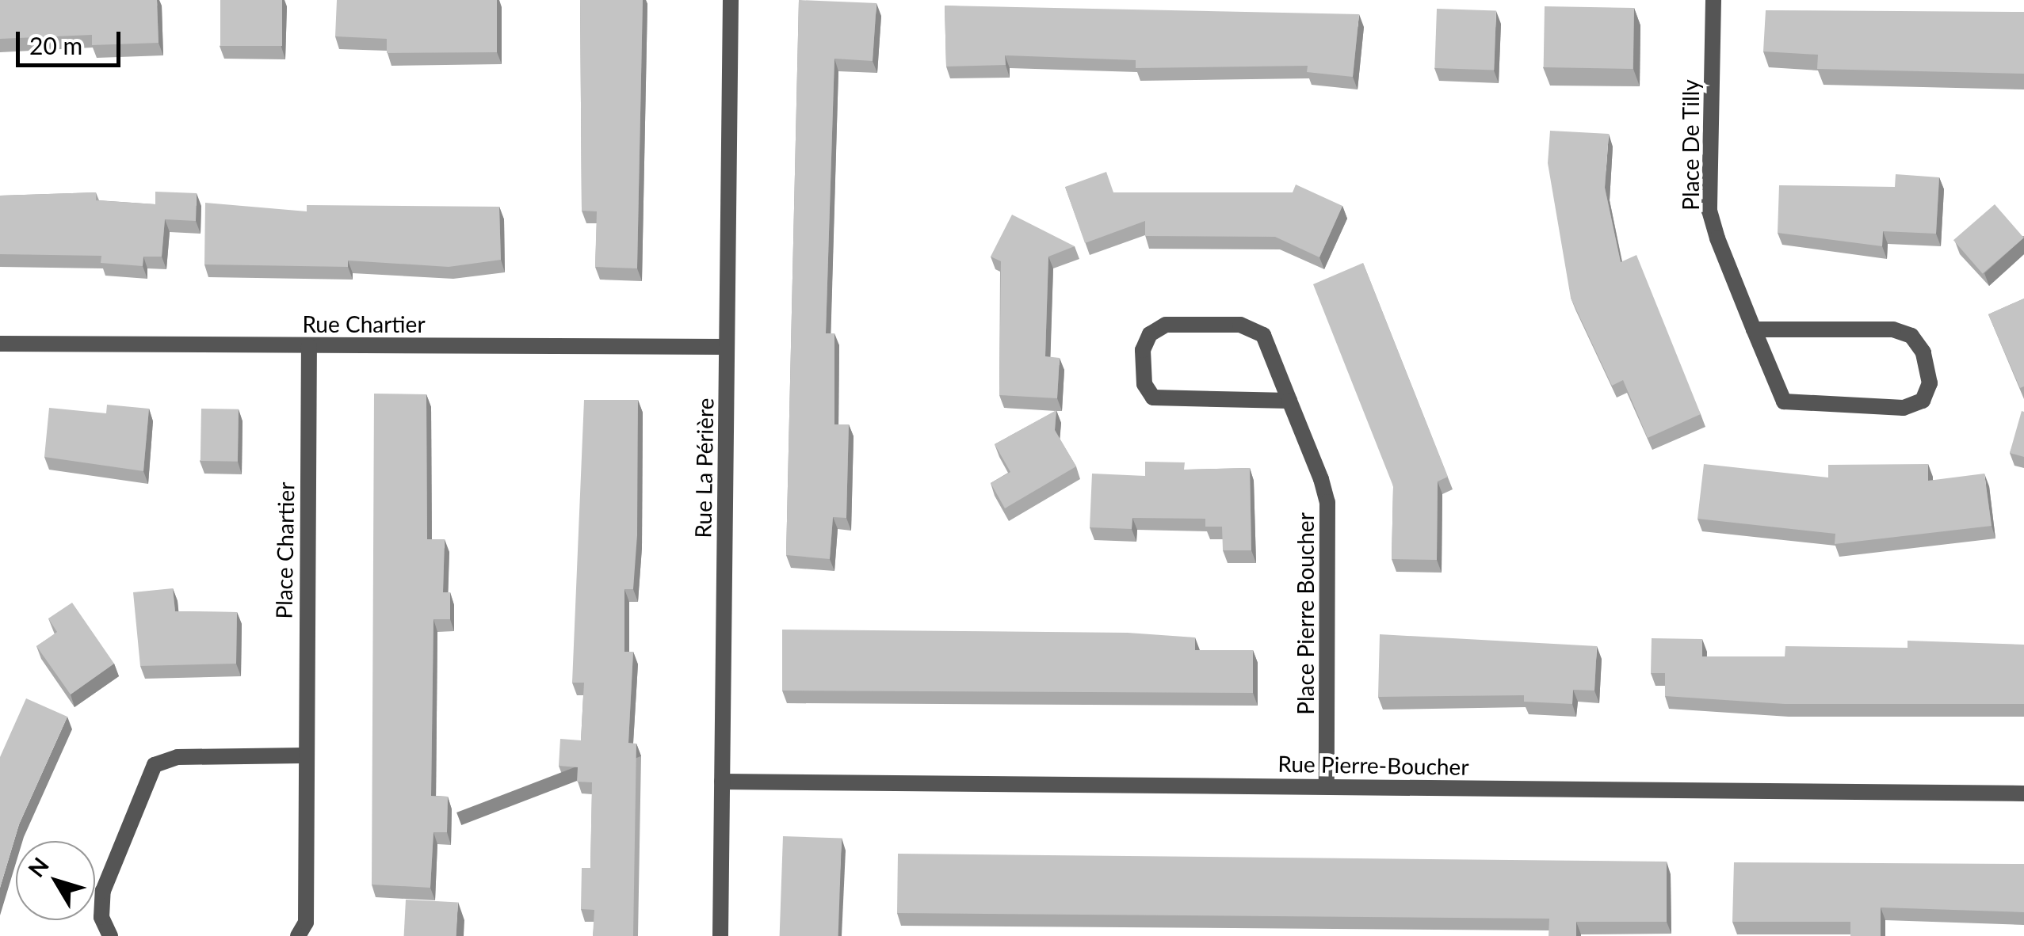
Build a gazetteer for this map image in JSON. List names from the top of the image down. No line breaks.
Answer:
{"streets":{"street":["Place De Tilly","Rue Chartier","Rue La Périère","Place Chartier","Place Pierre Boucher","Rue Pierre-Boucher"]},"crossings":[["Rue Chartier","Rue La Périère"],["Rue Chartier","Place Chartier"],["Rue La Périère","Rue Pierre-Boucher"],["Place Pierre Boucher","Rue Pierre-Boucher"]],"scale_bar":"20 m","north":"top left"}
